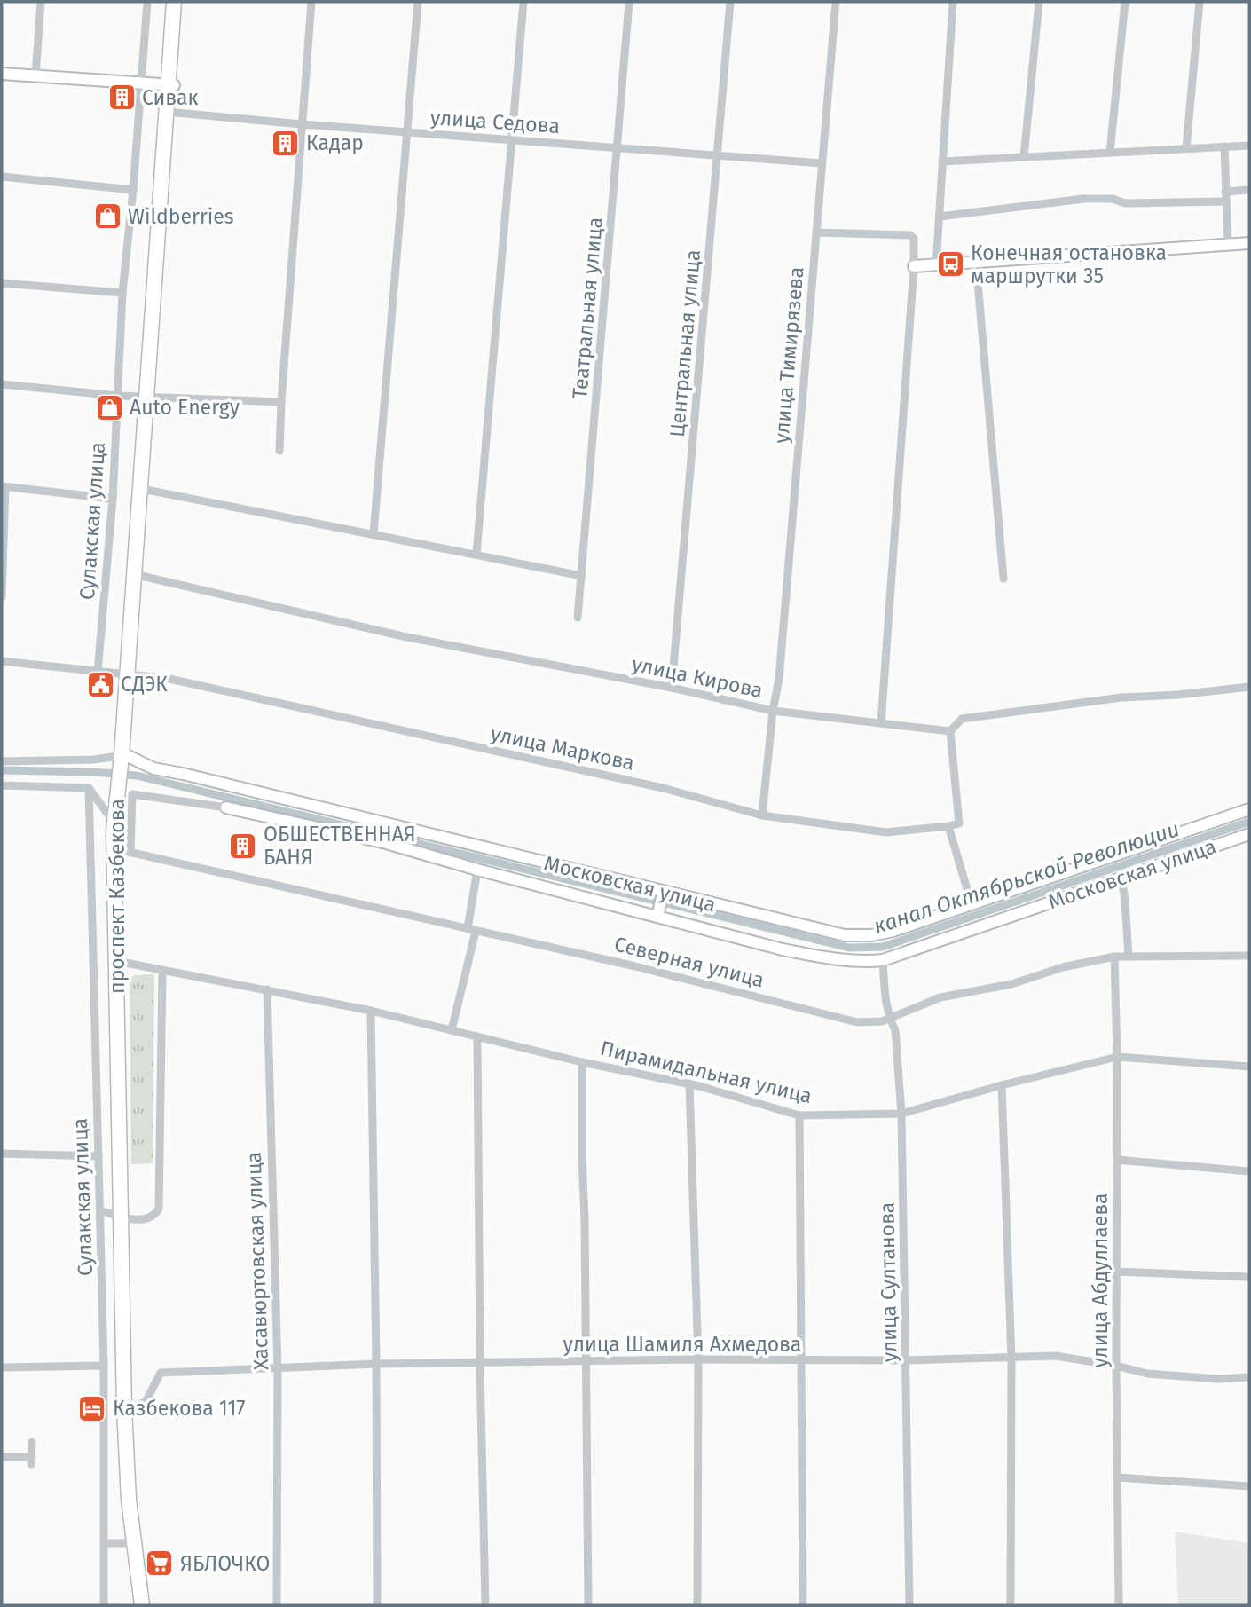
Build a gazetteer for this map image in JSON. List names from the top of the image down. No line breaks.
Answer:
{"streets":{"highway":["проспект Казбекова"],"main road":["Московская улица"],"street":["улица Седова","Театральная улица","Центральная улица","улица Тимирязева","Сулакская улица","улица Кирова","улица Маркова","Северная улица","Пирамидальная улица","Хасавюртовская улица","улица Абдуллаева","улица Султанова","улица Шамиля Ахмедова"]},"crossings":[["улица Седова","Театральная улица"],["улица Седова","Центральная улица"],["улица Седова","улица Тимирязева"],["улица Седова","проспект Казбекова"],["Центральная улица","улица Кирова"],["улица Тимирязева","улица Кирова"],["улица Тимирязева","улица Маркова"],["Сулакская улица","улица Маркова"],["улица Кирова","проспект Казбекова"],["улица Маркова","проспект Казбекова"],["Московская улица","проспект Казбекова"],["Московская улица","Северная улица"],["Московская улица","улица Султанова"],["проспект Казбекова","Северная улица"],["проспект Казбекова","Пирамидальная улица"],["проспект Казбекова","улица Шамиля Ахмедова"],["Северная улица","улица Абдуллаева"],["Северная улица","улица Султанова"],["Пирамидальная улица","Хасавюртовская улица"],["Пирамидальная улица","улица Абдуллаева"],["Пирамидальная улица","улица Султанова"],["Хасавюртовская улица","улица Шамиля Ахмедова"],["улица Абдуллаева","улица Шамиля Ахмедова"],["улица Султанова","улица Шамиля Ахмедова"]],"water":["канал Октябрьской Революции"],"places":{"building":["Сивак","Кадар","ОБШЕСТВЕННАЯ БАНЯ"],"shop":["Wildberries","Auto Energy"],"bus stop":["Конечная остановка маршрутки 35"],"public building":["СДЭК"],"hotel":["Казбекова 117"],"supermarket":["ЯБЛОЧКО"]}}
